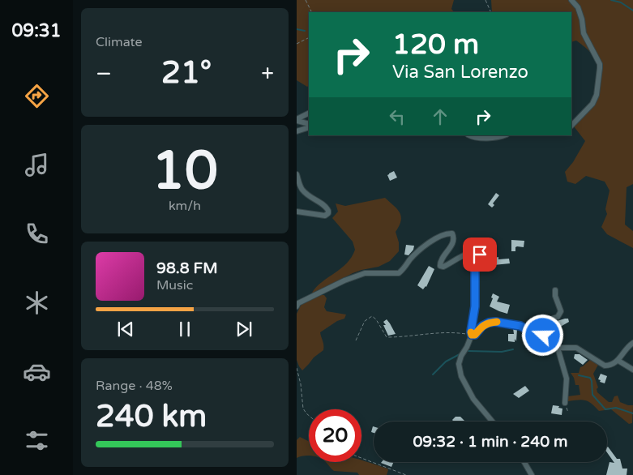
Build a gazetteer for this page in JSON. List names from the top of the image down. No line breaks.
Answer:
{"page":{"tabs":"09:31","tile":["Climate",["10","km/h"],["Range · 48%","240 km"]],"turn":["120 m","Via San Lorenzo"],"heat":["−","21°","+"],"song":["98.8 FM","Music"],"limit":"20","trip":"09:32 · 1 min · 240 m"}}
